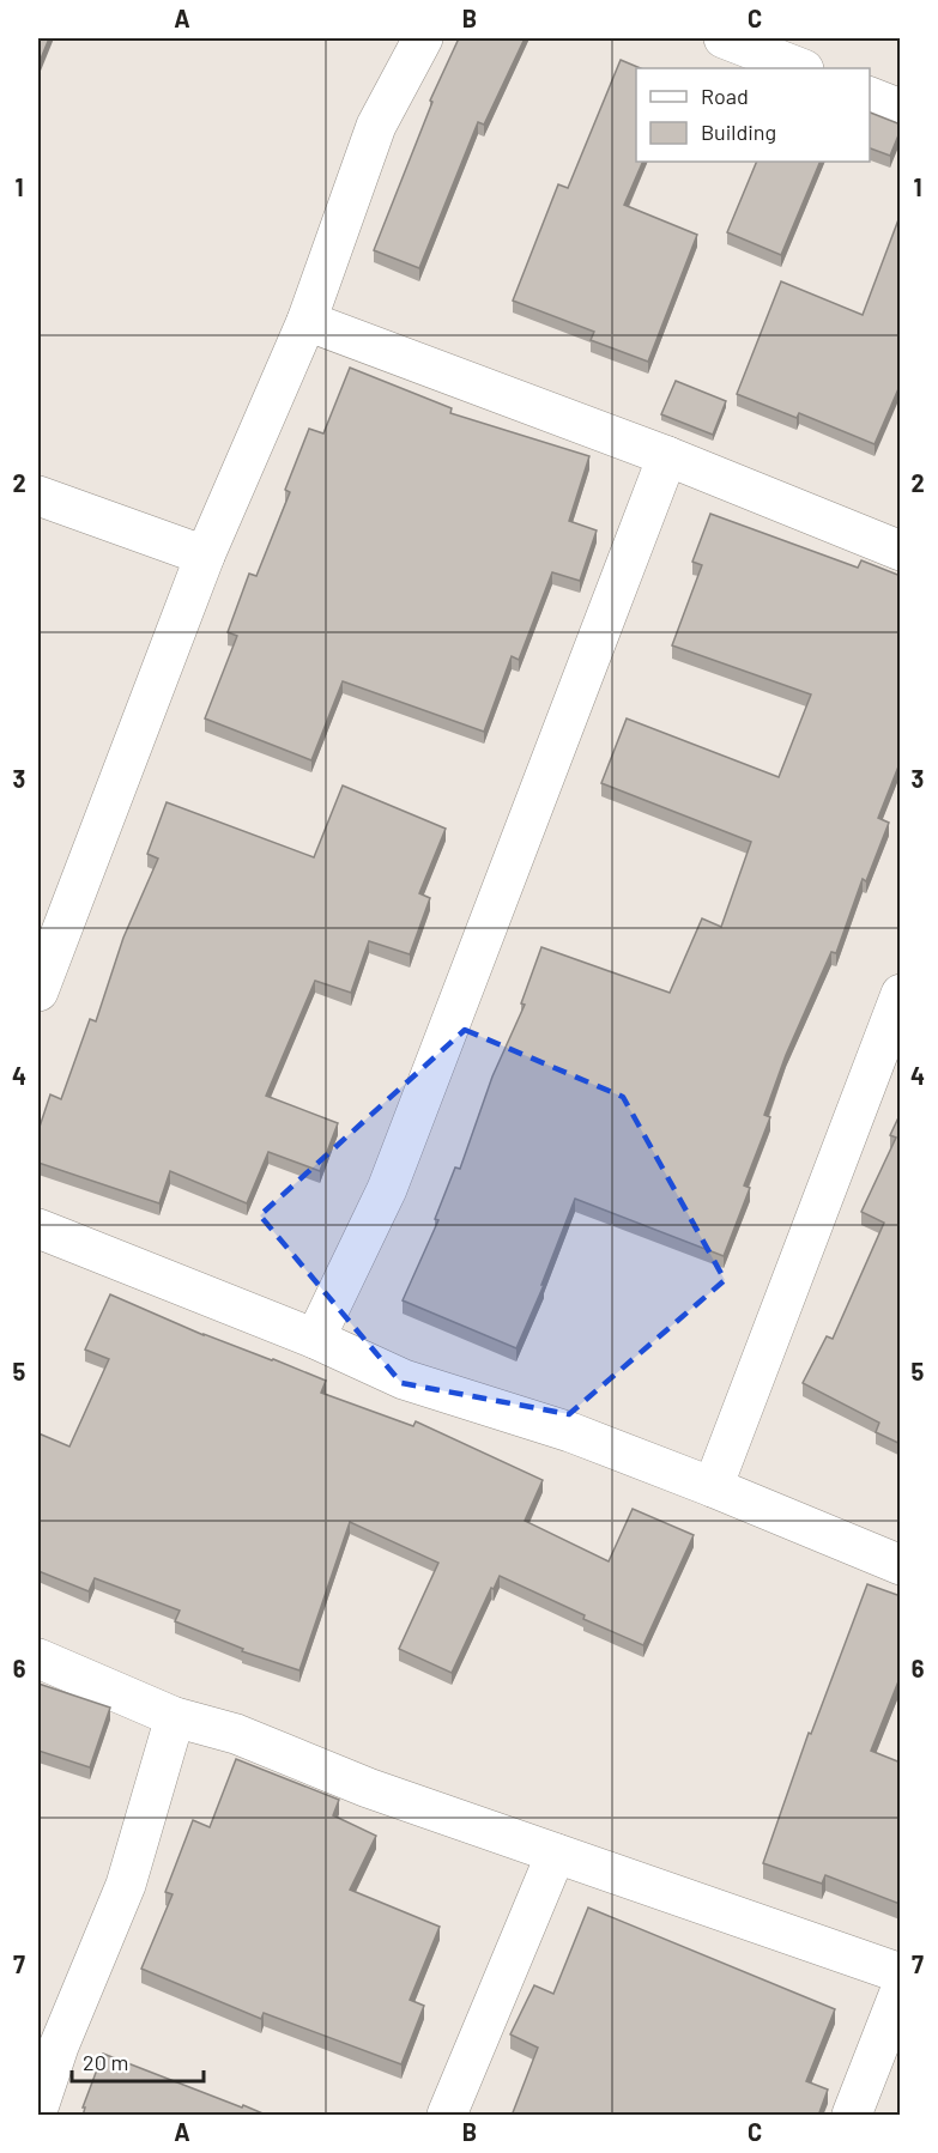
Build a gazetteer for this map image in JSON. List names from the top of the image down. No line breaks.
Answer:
{"legend":["Road","Building"],"scale_bar":"20 m","grid":{"columns":["A","B","C"],"rows":["1","2","3","4","5","6","7"]}}
